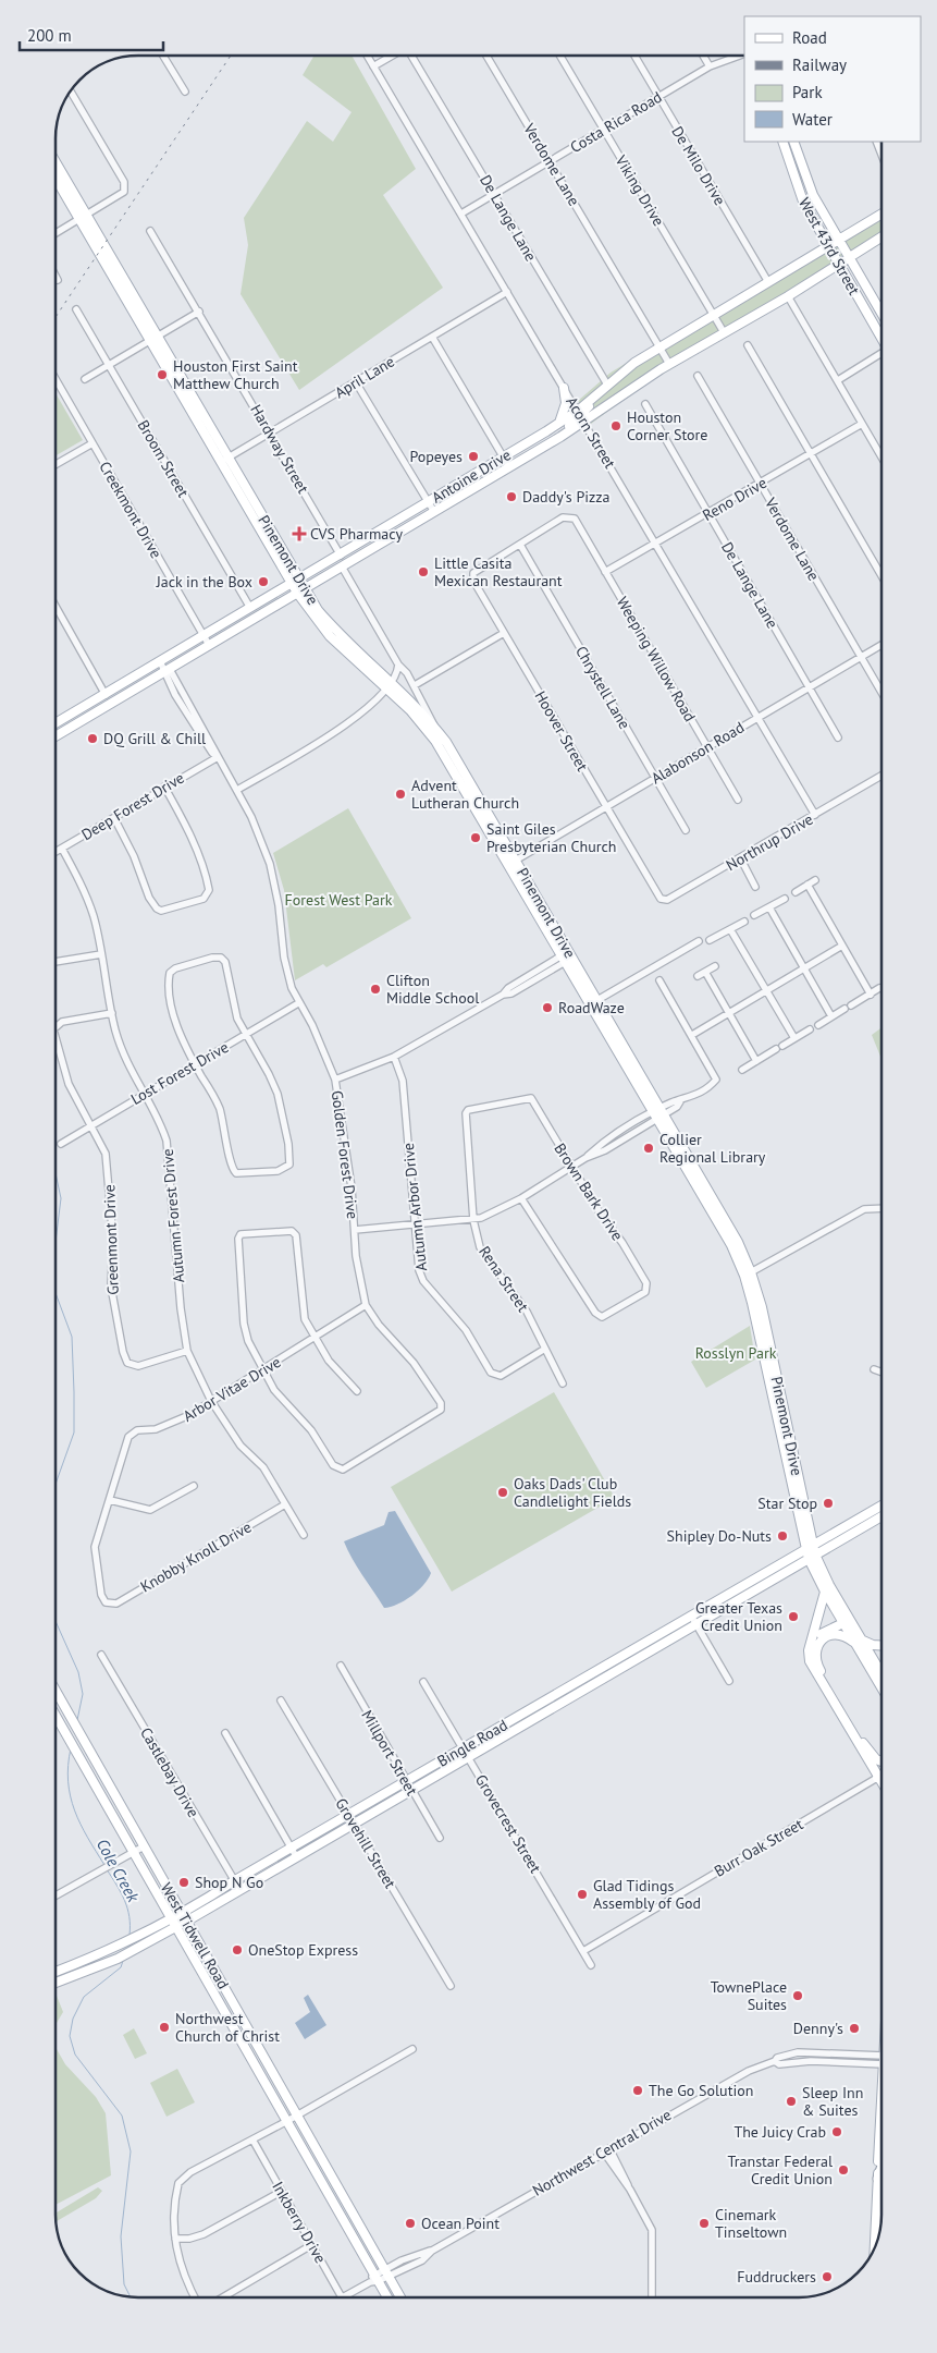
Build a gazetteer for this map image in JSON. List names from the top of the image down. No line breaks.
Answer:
{"streets":{"main road":["West 43rd Street","Antoine Drive","Pinemont Drive","Bingle Road","West Tidwell Road"],"street":["Costa Rica Road","Verdome Lane","De Milo Drive","Viking Drive","De Lange Lane","April Lane","Acorn Street","Hardway Street","Broom Street","Reno Drive","Creekmont Drive","Weeping Willow Road","Chrystell Lane","Hoover Street","Alabonson Road","Deep Forest Drive","Northrup Drive","Lost Forest Drive","Golden Forest Drive","Brown Bark Drive","Autumn Arbor Drive","Autumn Forest Drive","Greenmont Drive","Rena Street","Arbor Vitae Drive","Knobby Knoll Drive","Millport Street","Castlebay Drive","Grovecrest Street","Grovehill Street","Burr Oak Street","Northwest Central Drive","Inkberry Drive"]},"crossings":[["Costa Rica Road","Verdome Lane"],["Costa Rica Road","De Milo Drive"],["Costa Rica Road","Viking Drive"],["Costa Rica Road","De Lange Lane"],["Costa Rica Road","Acorn Street"],["Verdome Lane","Antoine Drive"],["Verdome Lane","Reno Drive"],["Verdome Lane","Alabonson Road"],["Viking Drive","Antoine Drive"],["De Lange Lane","Reno Drive"],["De Lange Lane","Alabonson Road"],["West 43rd Street","Antoine Drive"],["April Lane","Acorn Street"],["April Lane","Hardway Street"],["April Lane","Pinemont Drive"],["Acorn Street","Antoine Drive"],["Acorn Street","Reno Drive"],["Acorn Street","Alabonson Road"],["Acorn Street","Northrup Drive"],["Hardway Street","Antoine Drive"],["Broom Street","Antoine Drive"],["Antoine Drive","Creekmont Drive"],["Antoine Drive","Pinemont Drive"],["Antoine Drive","Golden Forest Drive"],["Reno Drive","Weeping Willow Road"],["Pinemont Drive","Alabonson Road"],["Pinemont Drive","Bingle Road"],["Weeping Willow Road","Chrystell Lane"],["Weeping Willow Road","Hoover Street"],["Weeping Willow Road","Alabonson Road"],["Chrystell Lane","Hoover Street"],["Chrystell Lane","Alabonson Road"],["Hoover Street","Alabonson Road"],["Hoover Street","Northrup Drive"],["Deep Forest Drive","Golden Forest Drive"],["Deep Forest Drive","Autumn Forest Drive"],["Lost Forest Drive","Golden Forest Drive"],["Lost Forest Drive","Autumn Forest Drive"],["Lost Forest Drive","Greenmont Drive"],["Golden Forest Drive","Arbor Vitae Drive"],["Brown Bark Drive","Rena Street"],["Autumn Arbor Drive","Rena Street"],["Autumn Forest Drive","Greenmont Drive"],["Autumn Forest Drive","Arbor Vitae Drive"],["Autumn Forest Drive","Knobby Knoll Drive"],["Arbor Vitae Drive","Knobby Knoll Drive"],["Bingle Road","Millport Street"],["Bingle Road","Castlebay Drive"],["Bingle Road","Grovecrest Street"],["Bingle Road","Grovehill Street"],["Bingle Road","West Tidwell Road"],["Grovecrest Street","Burr Oak Street"],["West Tidwell Road","Northwest Central Drive"],["Northwest Central Drive","Inkberry Drive"]],"water":["Cole Creek"],"parks":["Forest West Park","Rosslyn Park"],"places":{"other":["Houston First Saint Matthew Church","Houston Corner Store","Popeyes","Daddy's Pizza","Little Casita Mexican Restaurant","Jack in the Box","DQ Grill & Chill","Advent Lutheran Church","Saint Giles Presbyterian Church","Clifton Middle School","RoadWaze","Collier Regional Library","Oaks Dads' Club Candlelight Fields","Star Stop","Shipley Do-Nuts","Greater Texas Credit Union","Shop N Go","Glad Tidings Assembly of God","OneStop Express","TownePlace Suites","Northwest Church of Christ","Denny's","The Go Solution","Sleep Inn & Suites","The Juicy Crab","Transtar Federal Credit Union","Ocean Point","Cinemark Tinseltown","Fuddruckers"],"health":["CVS Pharmacy"]},"legend":["Road","Railway","Park","Water"],"scale_bar":"200 m"}
